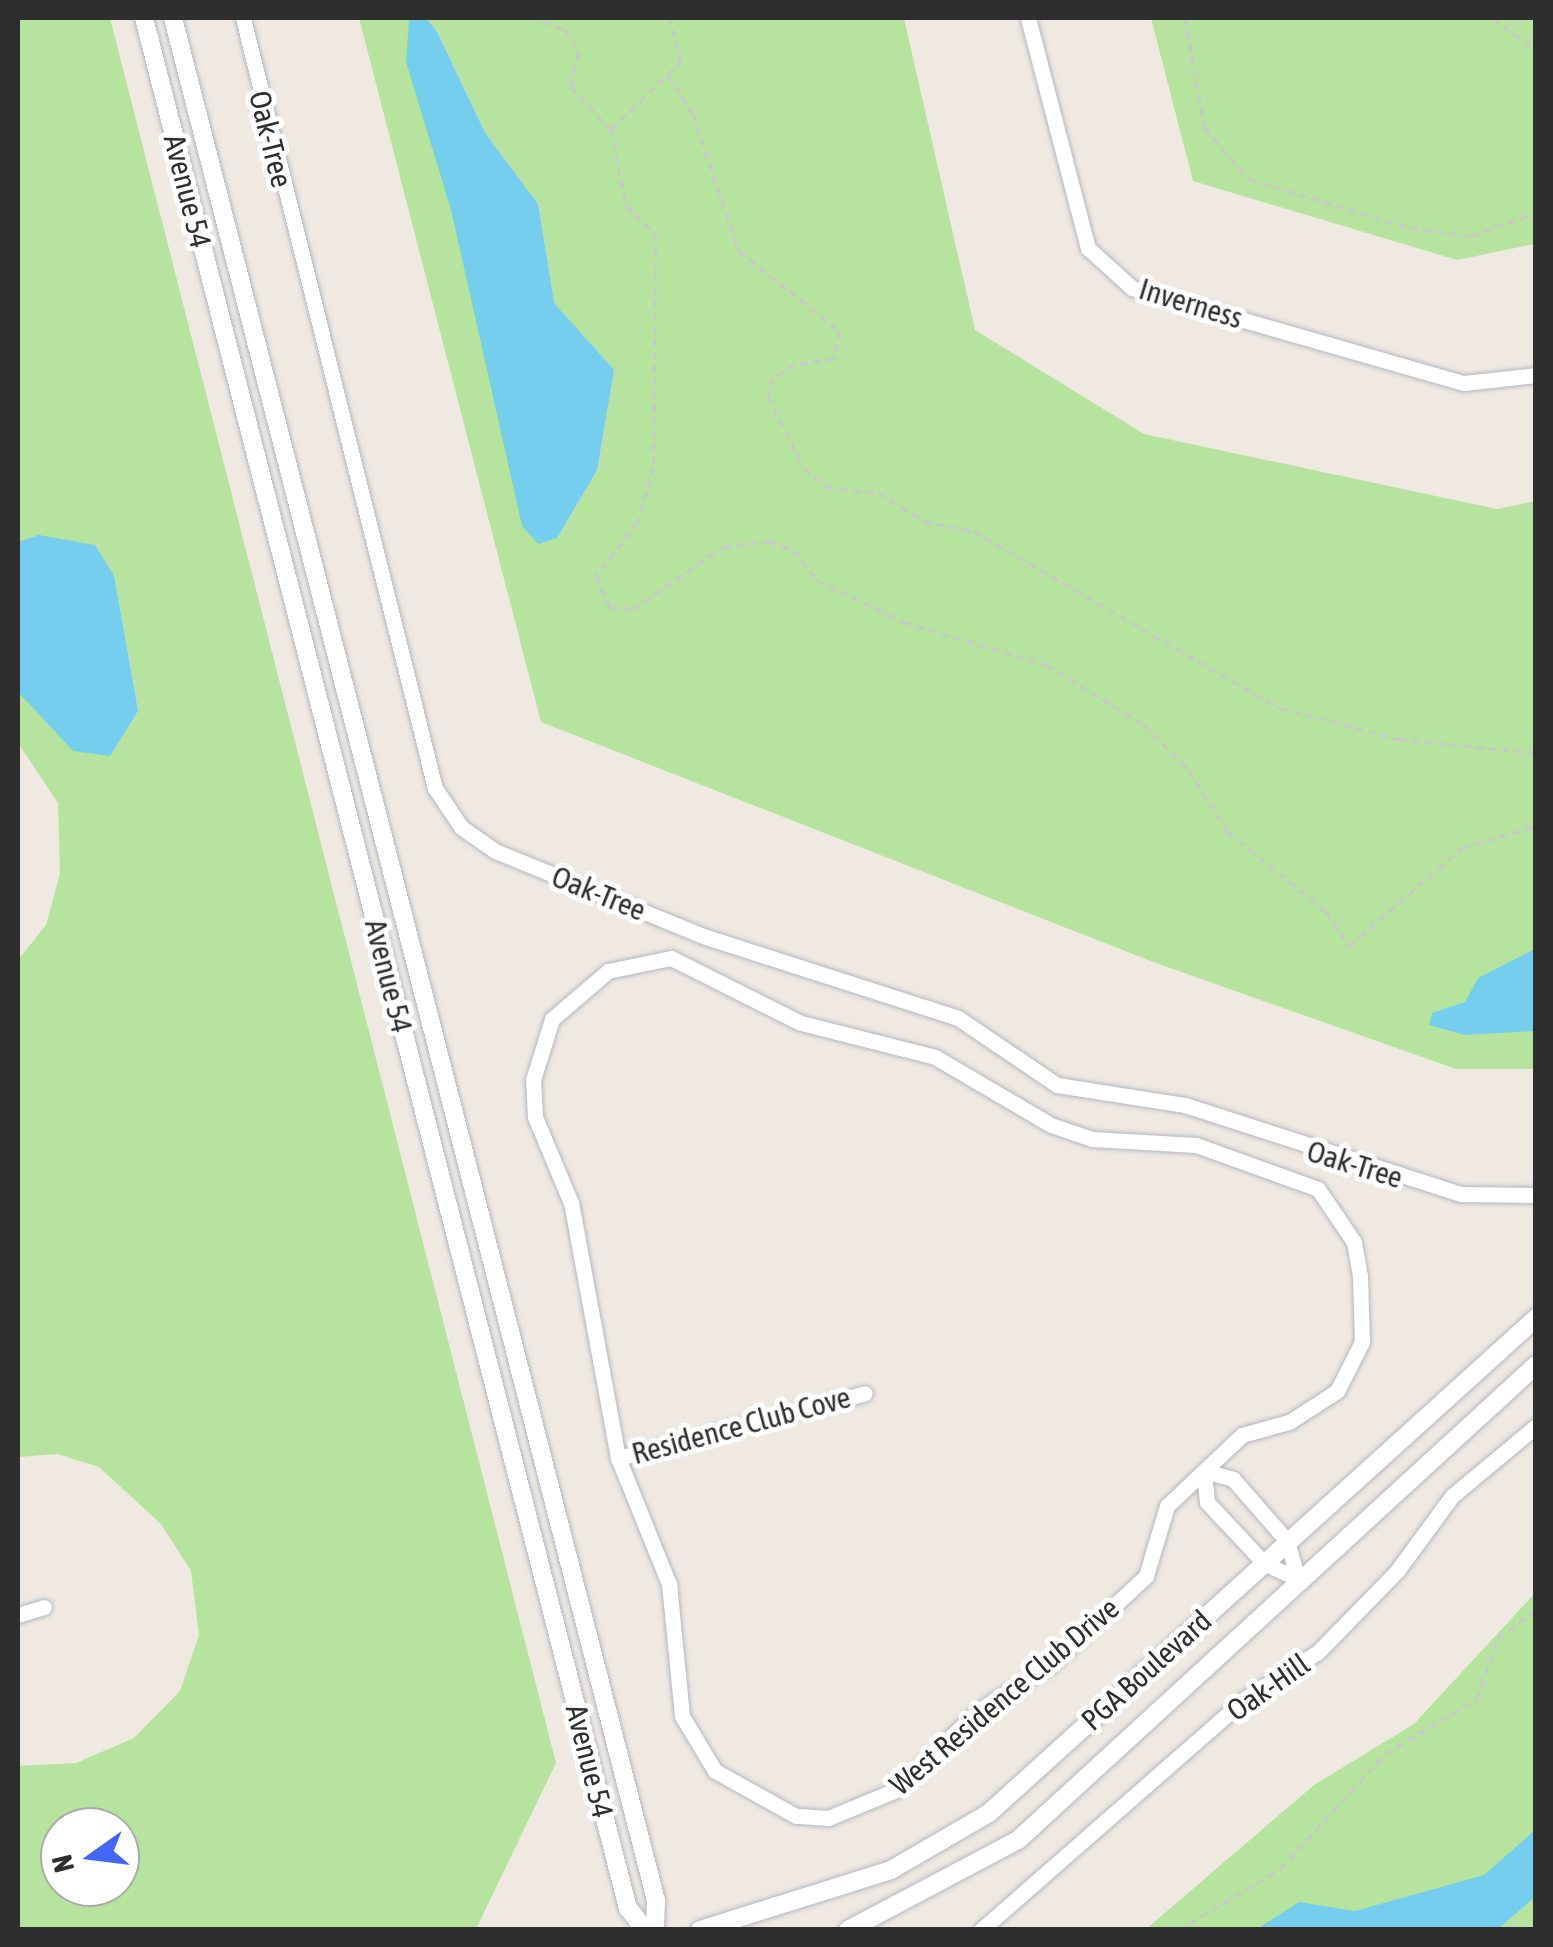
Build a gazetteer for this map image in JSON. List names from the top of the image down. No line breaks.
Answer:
{"streets":{"street":["Oak-Tree","Avenue 54","Inverness","Residence Club Cove","PGA Boulevard","Oak-Hill","West Residence Club Drive"]},"crossings":[["Residence Club Cove","West Residence Club Drive"]],"north":"left"}
